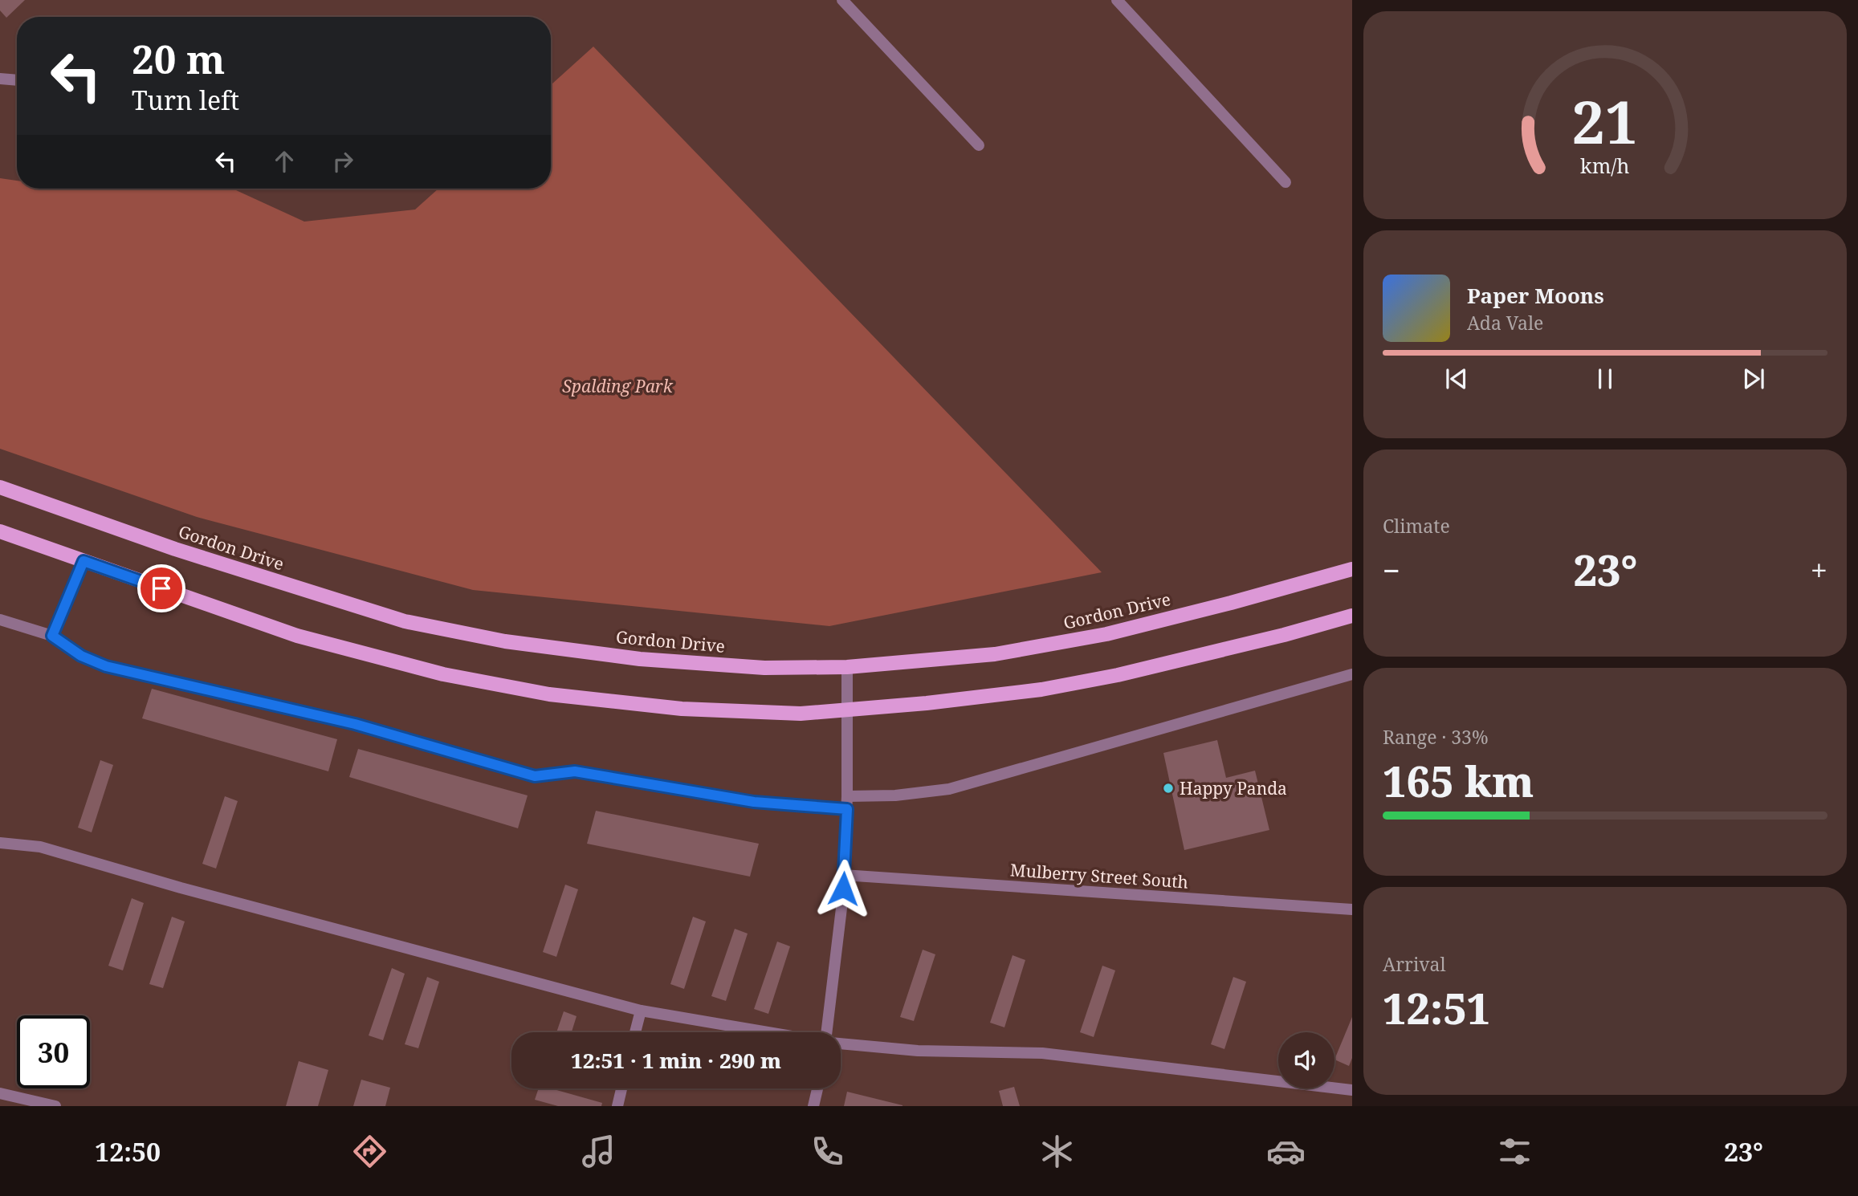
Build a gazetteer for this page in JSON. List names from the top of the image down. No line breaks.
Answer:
{"streets":{"main road":["Gordon Drive"],"street":["Mulberry Street South"]},"parks":["Spalding Park"],"places":["Happy Panda"],"page":{"turn":["20 m","Turn left"],"song":["Paper Moons","Ada Vale"],"tile":["Climate",["Range · 33%","165 km"],["Arrival","12:51"]],"heat":["−","23°","+"],"limit":"30","trip":"12:51 · 1 min · 290 m","tabs":["12:50","23°"],"gauge":["21","km/h"]}}
